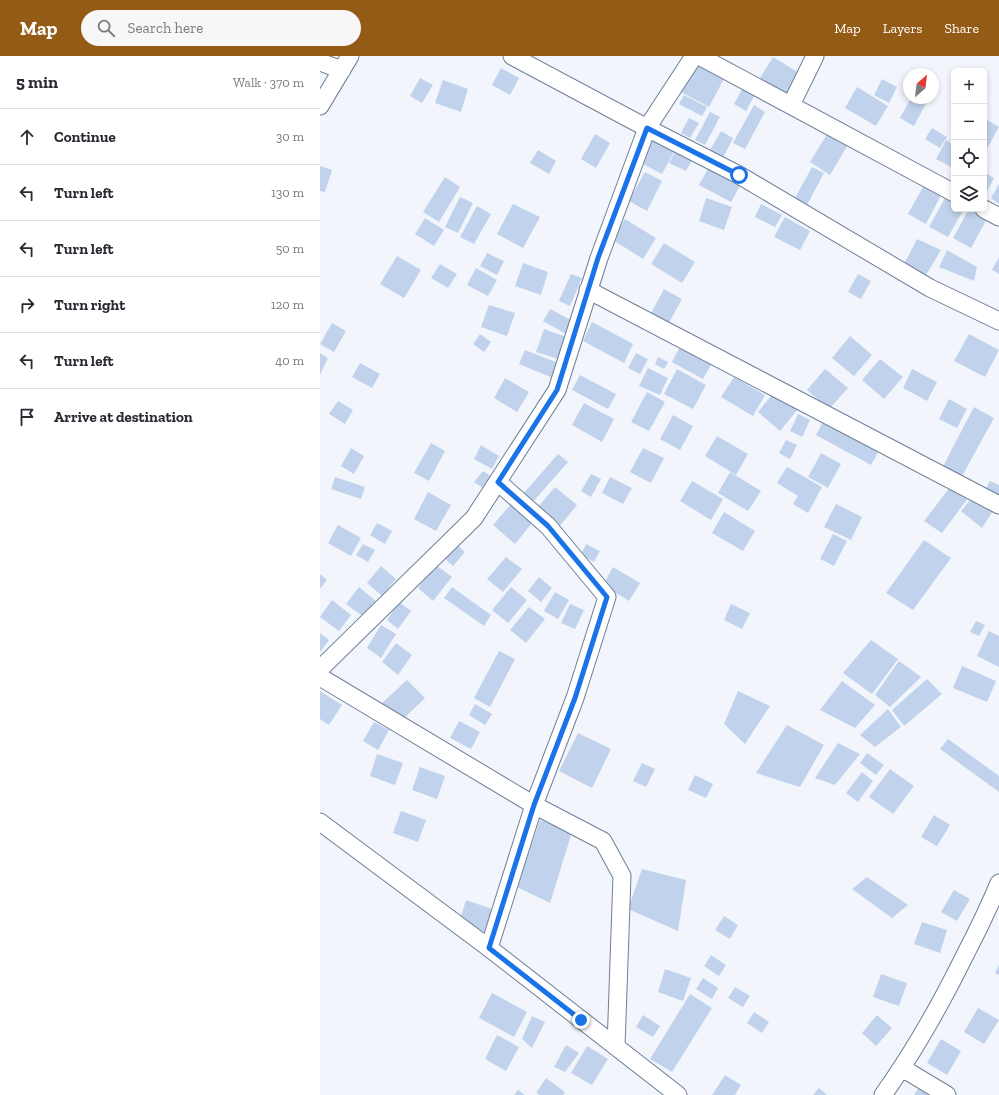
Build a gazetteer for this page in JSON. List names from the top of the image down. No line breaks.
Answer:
{"north":"top right","page":{"header":"Map","search":"Search here","nav":["Map","Layers","Share"],"heading":["5 min","Walk · 370 m"],"map_buttons":["+","−"],"list":[["Continue","30 m"],["Turn left","130 m"],["Turn left","50 m"],["Turn right","120 m"],["Turn left","40 m"],"Arrive at destination"]}}
